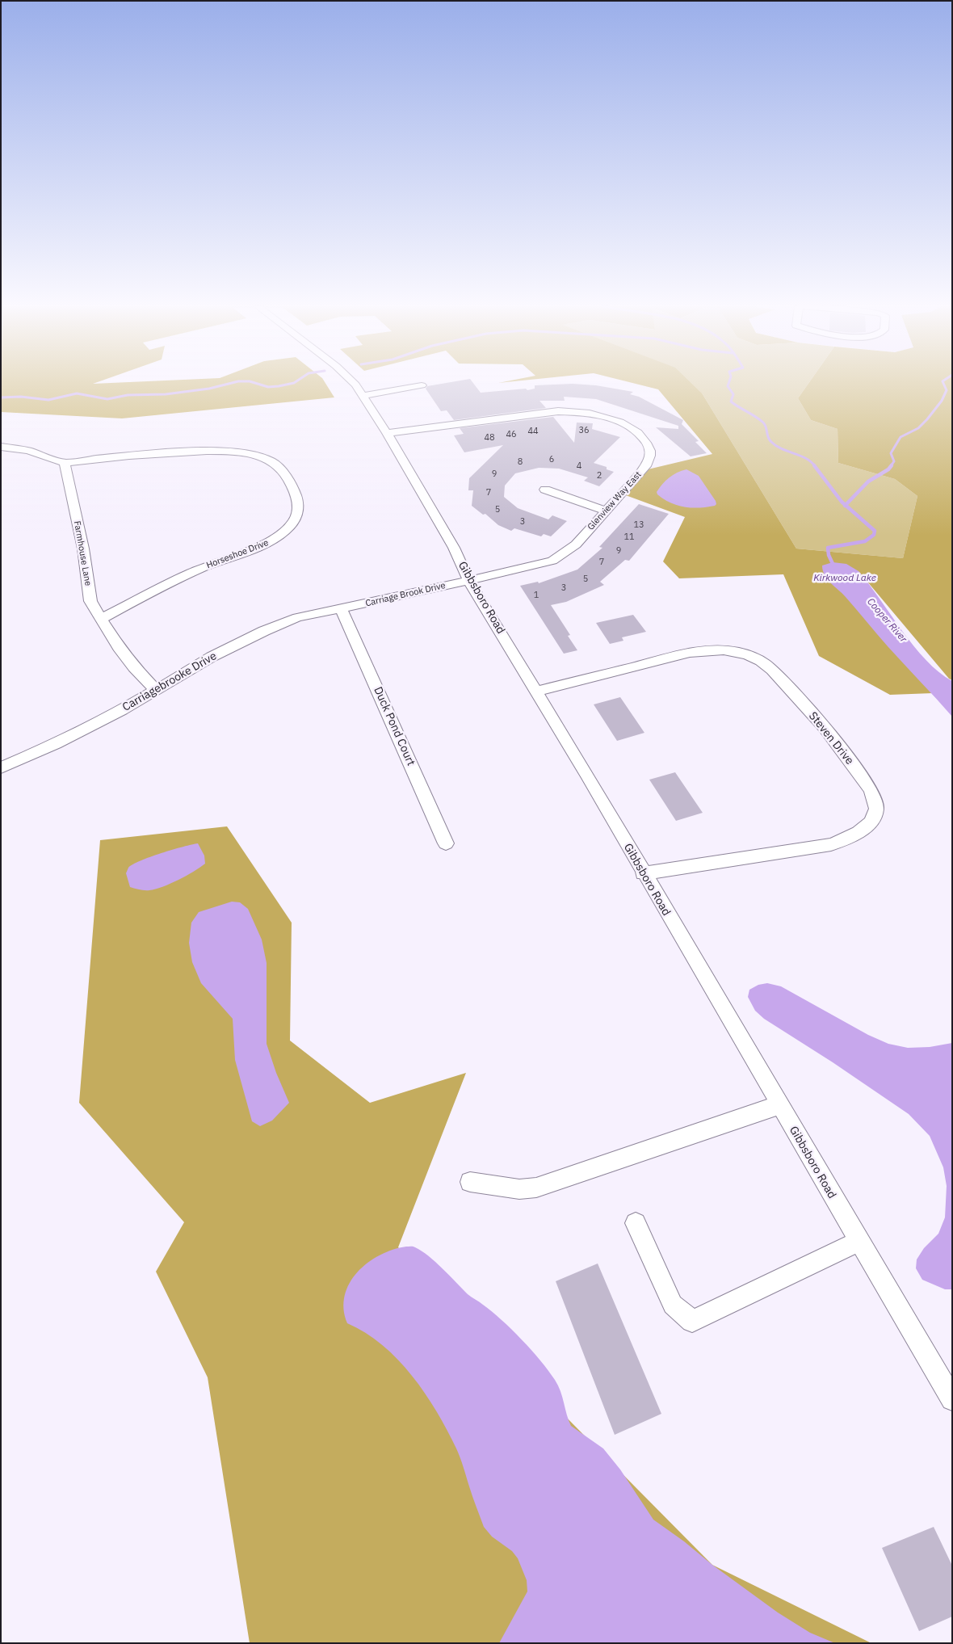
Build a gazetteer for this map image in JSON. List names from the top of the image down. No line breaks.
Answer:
{"streets":{"street":["Glenview Way East","Farmhouse Lane","Horseshoe Drive","Carriage Brook Drive","Gibbsboro Road","Carriagebrooke Drive","Duck Pond Court","Steven Drive"]},"crossings":[["Glenview Way East","Carriage Brook Drive"],["Glenview Way East","Gibbsboro Road"],["Farmhouse Lane","Horseshoe Drive"],["Farmhouse Lane","Carriagebrooke Drive"],["Carriage Brook Drive","Gibbsboro Road"],["Carriage Brook Drive","Carriagebrooke Drive"],["Carriage Brook Drive","Duck Pond Court"],["Gibbsboro Road","Steven Drive"],["Carriagebrooke Drive","Duck Pond Court"]],"water":["Kirkwood Lake","Cooper River"],"house_numbers":["36","44","46","48","6","8","4","9","2","7","5","3","13","11","9","7","5","3","1"]}
